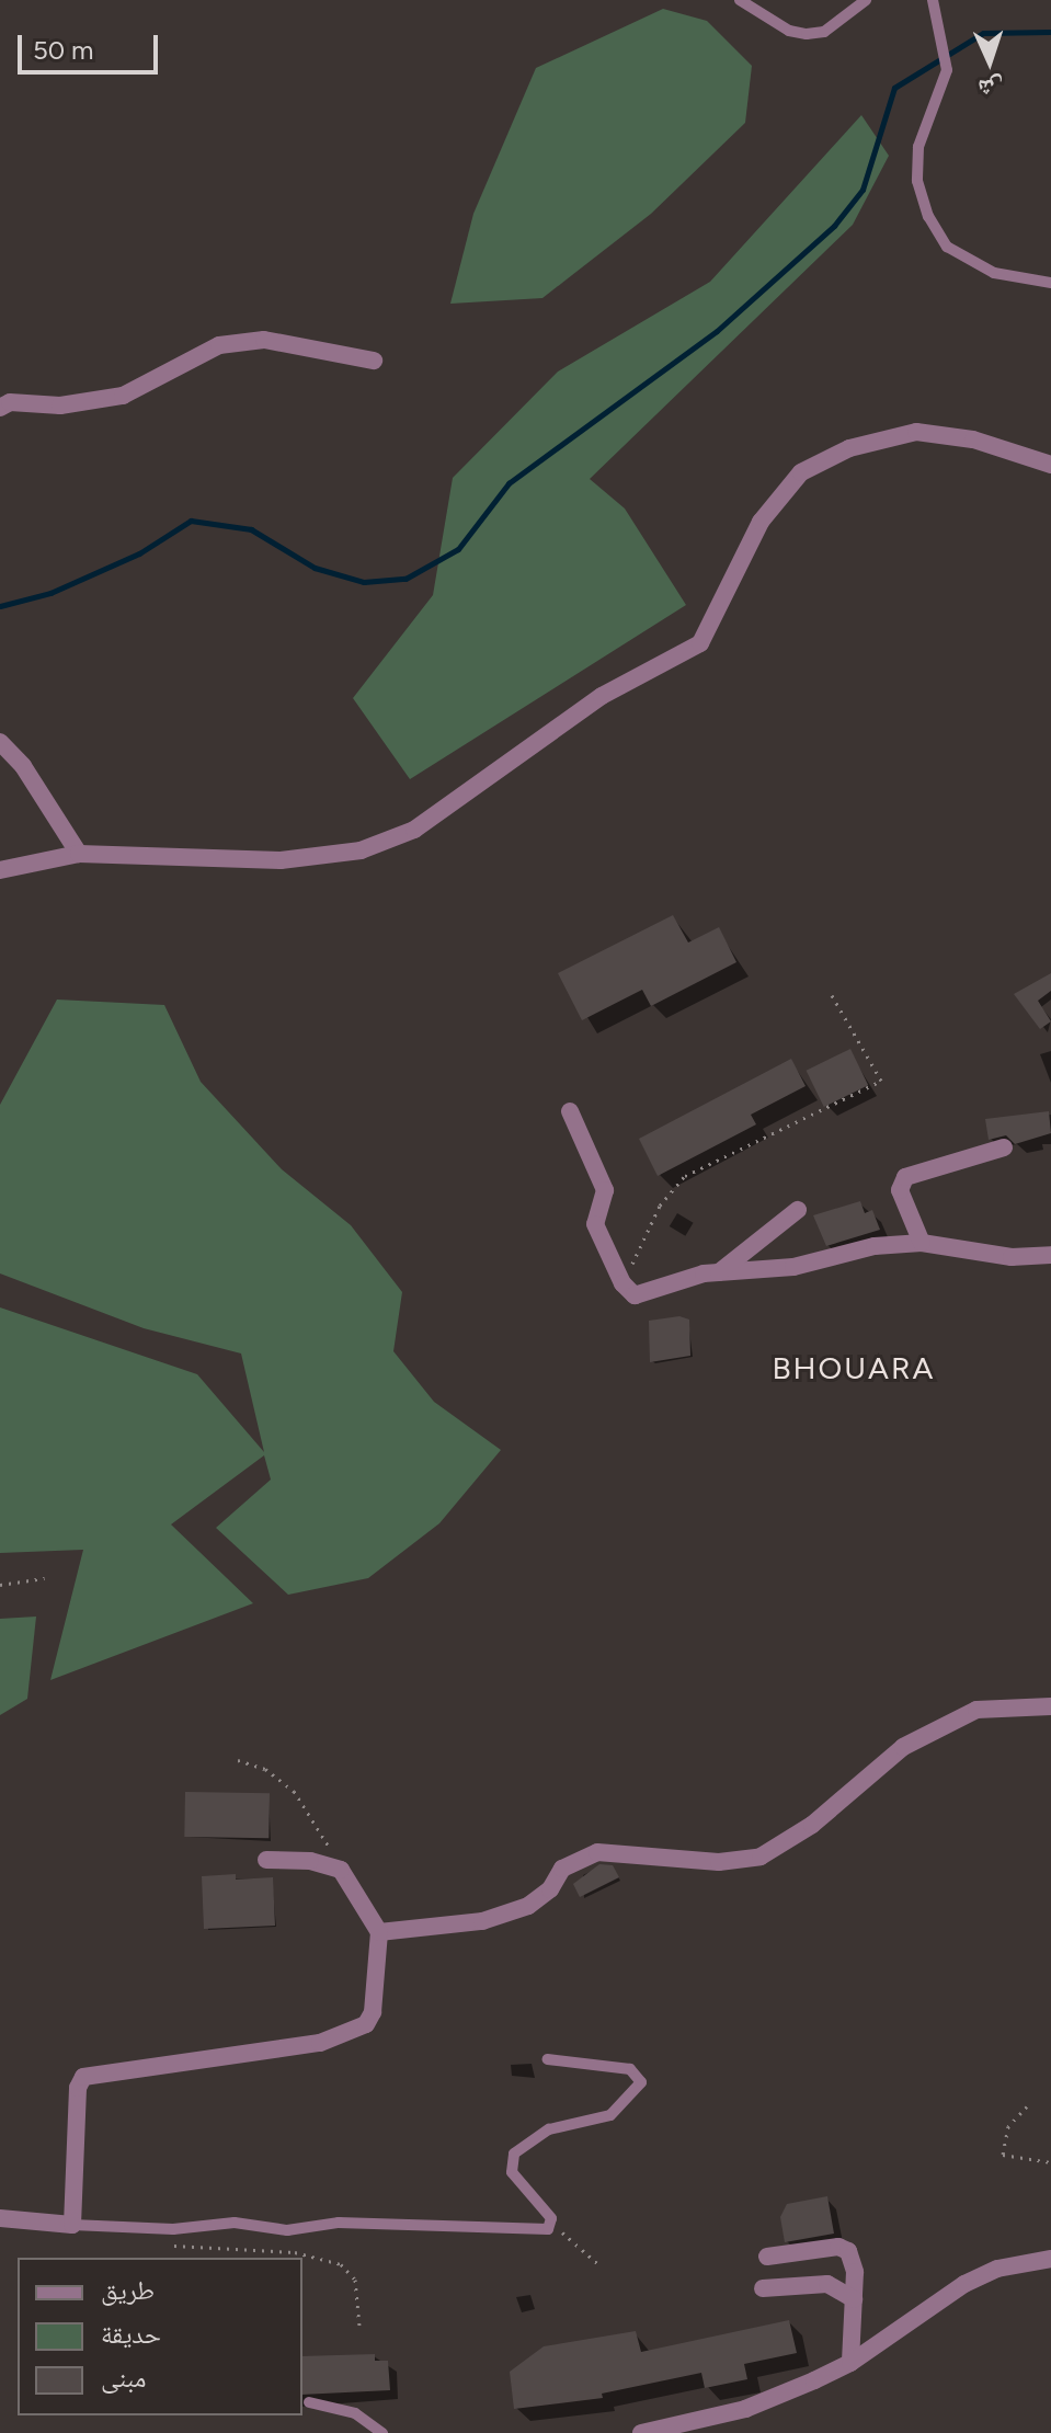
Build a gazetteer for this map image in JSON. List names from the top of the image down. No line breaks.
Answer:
{"districts":["BHOUARA"],"legend":["طريق","حديقة","مبنى"],"scale_bar":"50 m","north":"bottom"}
